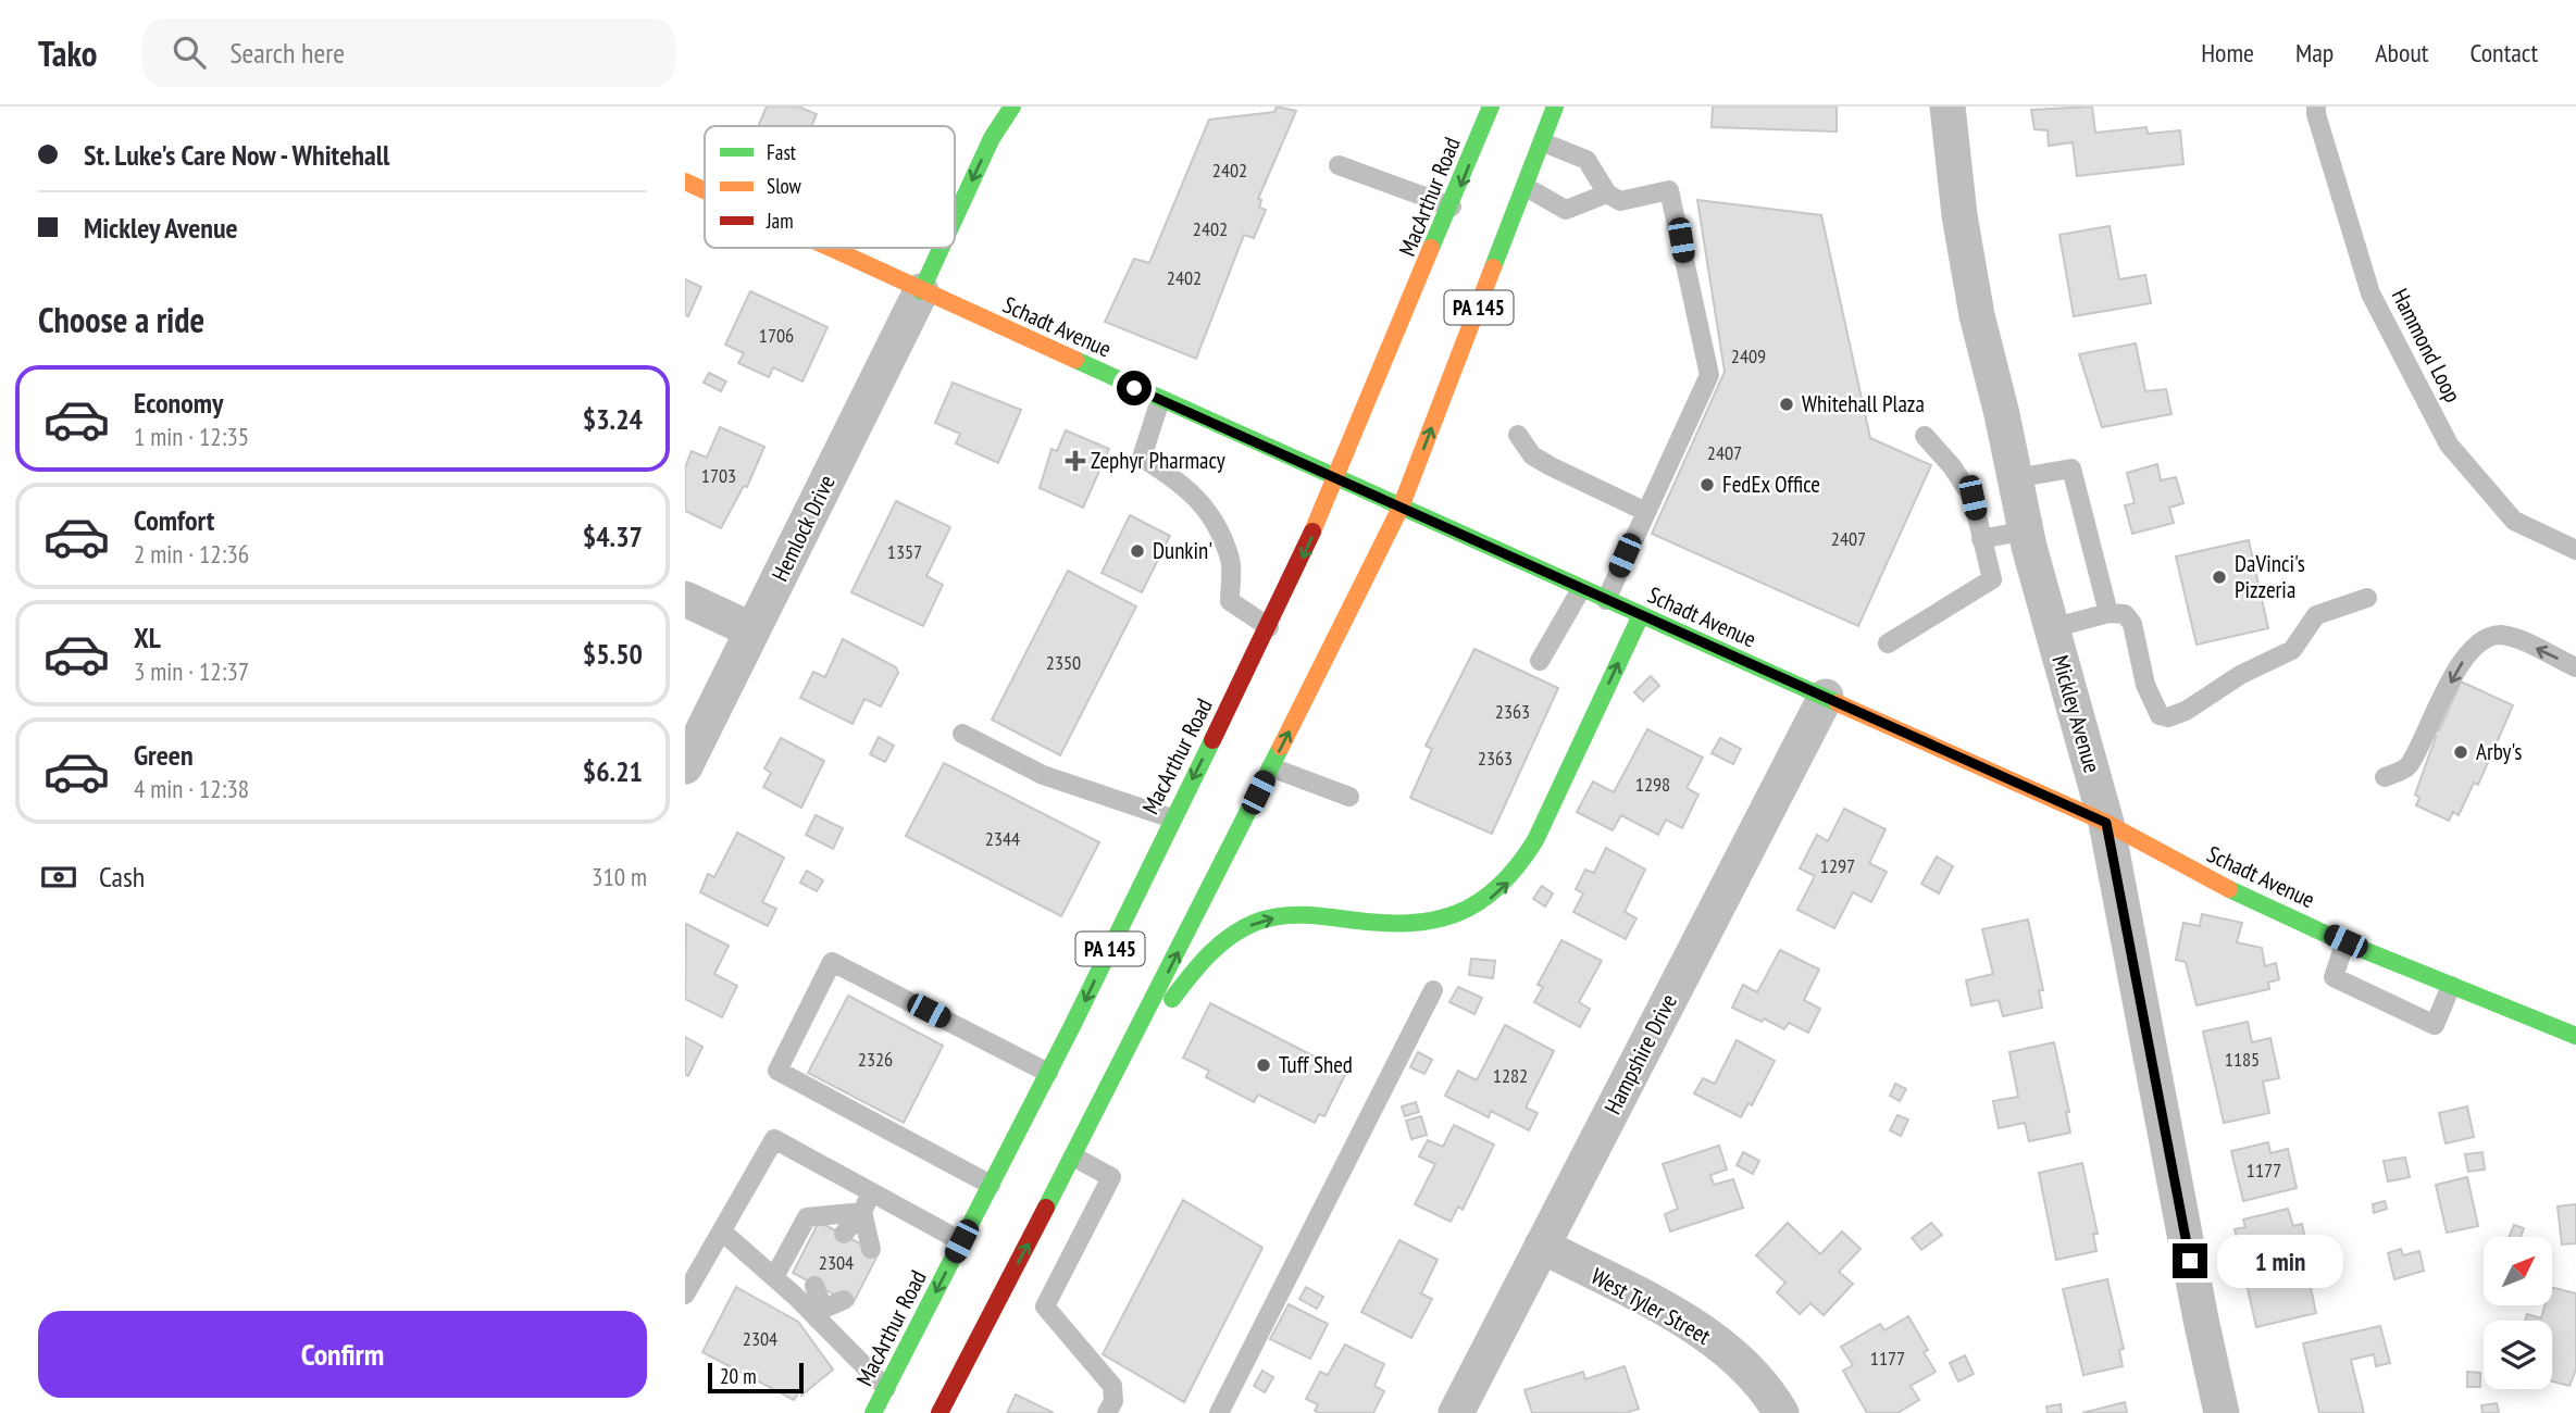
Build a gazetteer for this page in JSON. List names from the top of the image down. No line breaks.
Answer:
{"streets":{"main road":["MacArthur Road","PA 145","Schadt Avenue"],"street":["Hemlock Drive","Mickley Avenue","Hampshire Drive","West Tyler Street"],"lane":["Hammond Loop"]},"crossings":[["MacArthur Road","Schadt Avenue"],["PA 145","Schadt Avenue"],["Schadt Avenue","Hemlock Drive"],["Schadt Avenue","Mickley Avenue"],["Schadt Avenue","Hampshire Drive"],["Hampshire Drive","West Tyler Street"]],"places":{"other":["Whitehall Plaza","FedEx Office","Dunkin'","DaVinci's Pizzeria","Arby's","Tuff Shed"],"health":["Zephyr Pharmacy"]},"house_numbers":["2402","2402","2402","1706","2409","2407","1703","2407","1357","2350","2363","2363","1298","2344","1297","2326","1185","1282","1177","2304","2304","1177"],"legend":["Fast","Slow","Jam"],"scale_bar":"20 m","north":"top right","page":{"header":"Tako","search":"Search here","nav":["Home","Map","About","Contact"],"banner":["St. Luke's Care Now - Whitehall","Mickley Avenue"],"heading":"Choose a ride","list":[{"name":"Economy","note":"1 min · 12:35","value":"$3.24"},{"name":"Comfort","note":"2 min · 12:36","value":"$4.37"},{"name":"XL","note":"3 min · 12:37","value":"$5.50"},{"name":"Green","note":"4 min · 12:38","value":"$6.21"}],"pay":["Cash","310 m"],"bubble":"1 min","buttons":"Confirm","scale":"20 m"}}
